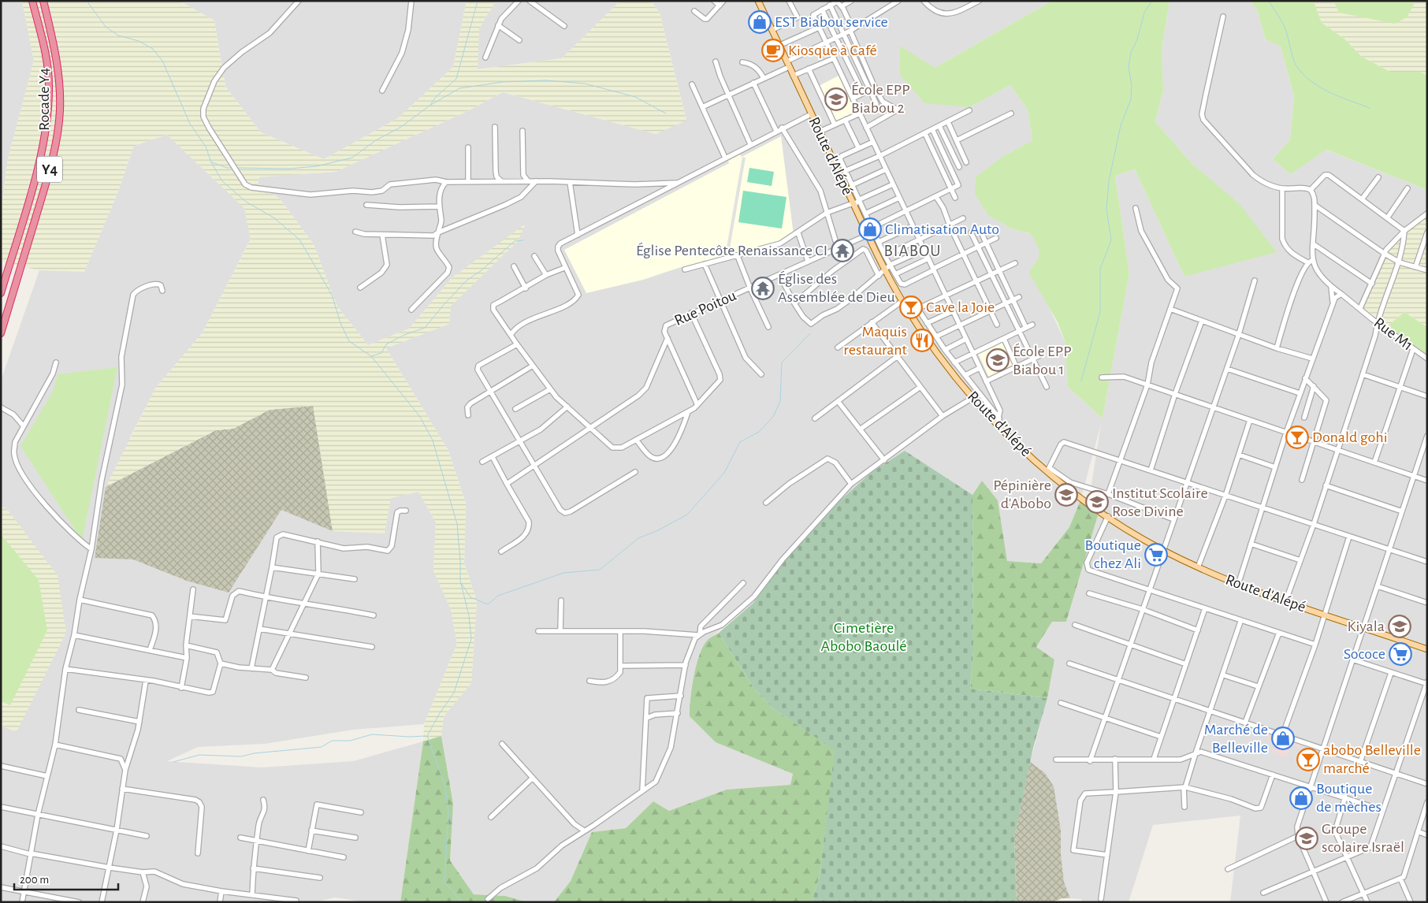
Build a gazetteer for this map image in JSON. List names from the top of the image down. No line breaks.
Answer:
{"streets":{"highway":["Rocade Y4","Y4"],"main road":["Route d'Alépé"],"street":["Rue Poitou","Rue M1"]},"crossings":[["Route d'Alépé","Rue Poitou"]],"districts":["BIABOU"],"parks":["Cimetière Abobo Baoulé"],"places":{"shop":["EST Biabou service","Climatisation Auto","Marché de Belleville","Boutique de mèches"],"cafe":["Kiosque à Café"],"school or university":["École EPP Biabou 2","École EPP Biabou 1","Pépinière d'Abobo","Institut Scolaire Rose Divine","Kiyala","Groupe scolaire Israël"],"temple":["Église Pentecôte Renaissance CI","Église des Assemblée de Dieu"],"bar":["Cave la Joie","Donald gohi","abobo Belleville marché"],"restaurant":["Maquis restaurant"],"supermarket":["Boutique chez Ali","Sococe"]},"scale_bar":"200 m"}
